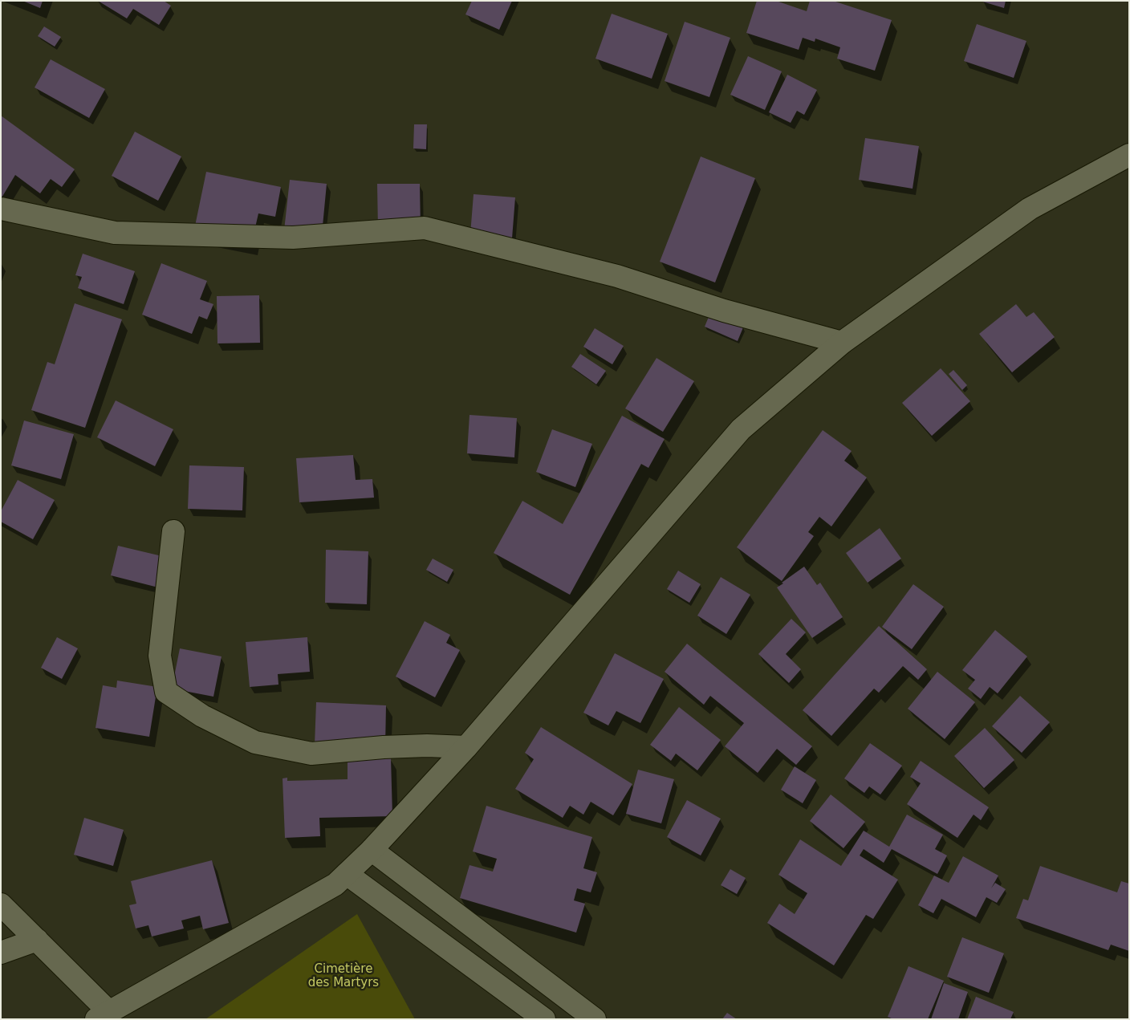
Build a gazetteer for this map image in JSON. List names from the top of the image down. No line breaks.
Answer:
{"parks":["Cimetière des Martyrs"]}
